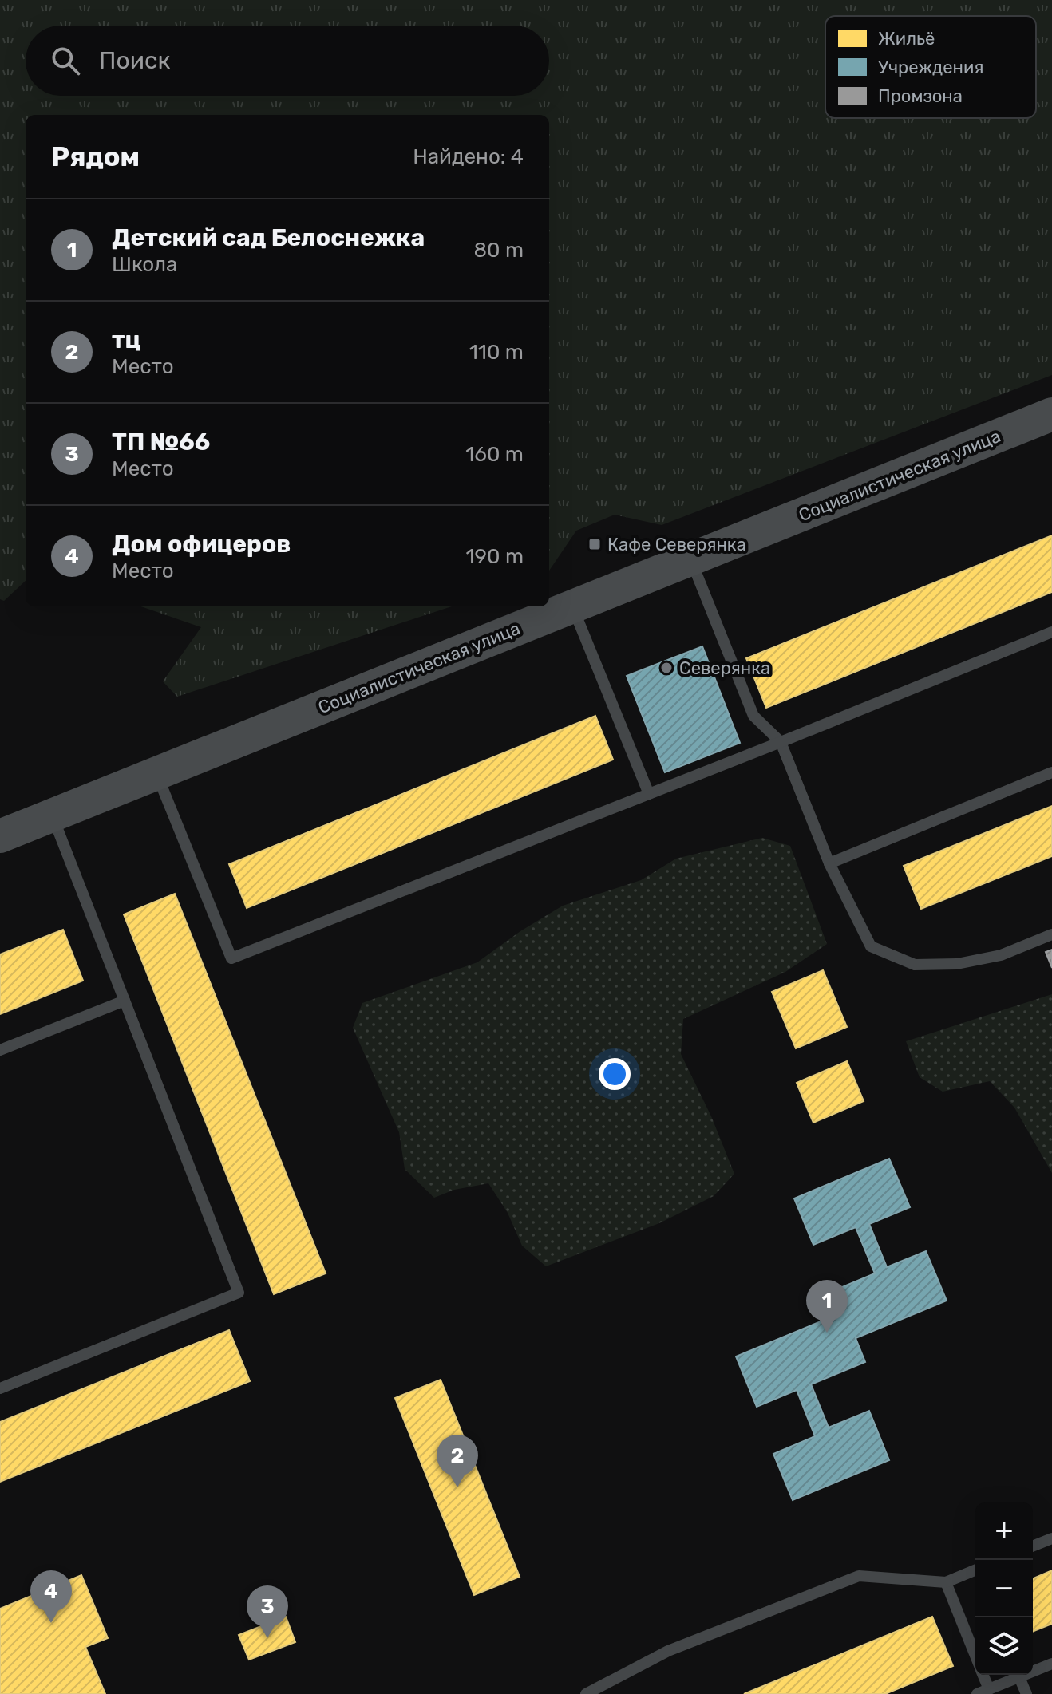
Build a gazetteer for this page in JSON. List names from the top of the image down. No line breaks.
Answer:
{"streets":{"main road":["Социалистическая улица"]},"places":{"transit":["Кафе Северянка"],"other":["Северянка"]},"legend":["Жильё","Учреждения","Промзона"],"page":{"search":"Поиск","heading":["Рядом","Найдено: 4"],"list":[{"mark":"1","name":"Детский сад Белоснежка","note":"Школа","value":"80 m"},{"mark":"2","name":"тц","note":"Место","value":"110 m"},{"mark":"3","name":"ТП №66","note":"Место","value":"160 m"},{"mark":"4","name":"Дом офицеров","note":"Место","value":"190 m"}],"pins":["1","2","4","3"],"map_buttons":["+","−"]}}
